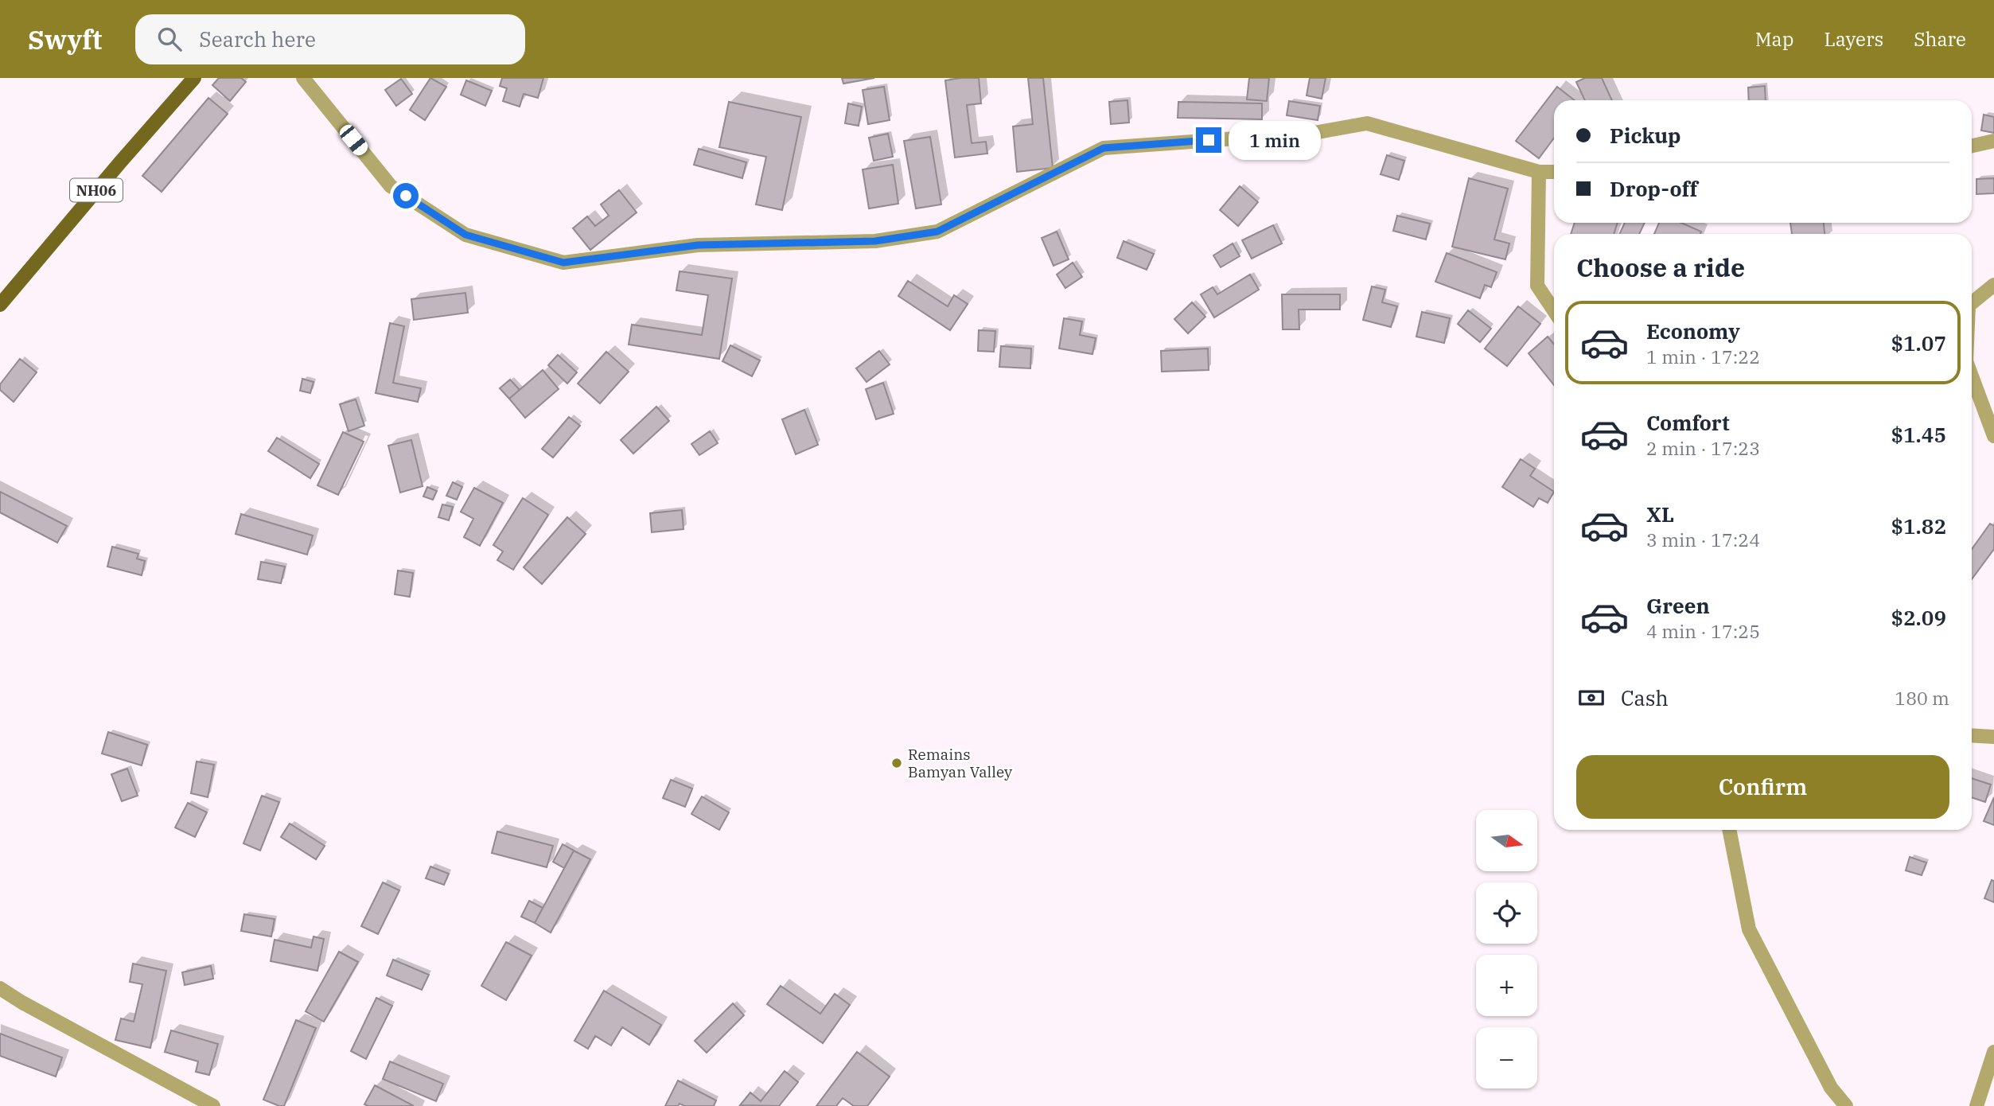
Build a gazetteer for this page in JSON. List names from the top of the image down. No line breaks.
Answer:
{"streets":{"main road":["NH06"]},"places":["Remains Bamyan Valley"],"north":"right","page":{"header":"Swyft","search":"Search here","nav":["Map","Layers","Share"],"banner":["Pickup","Drop-off"],"bubble":"1 min","heading":"Choose a ride","list":[{"name":"Economy","note":"1 min · 17:22","value":"$1.07"},{"name":"Comfort","note":"2 min · 17:23","value":"$1.45"},{"name":"XL","note":"3 min · 17:24","value":"$1.82"},{"name":"Green","note":"4 min · 17:25","value":"$2.09"}],"pay":["Cash","180 m"],"buttons":"Confirm","map_buttons":["+","−"]}}
